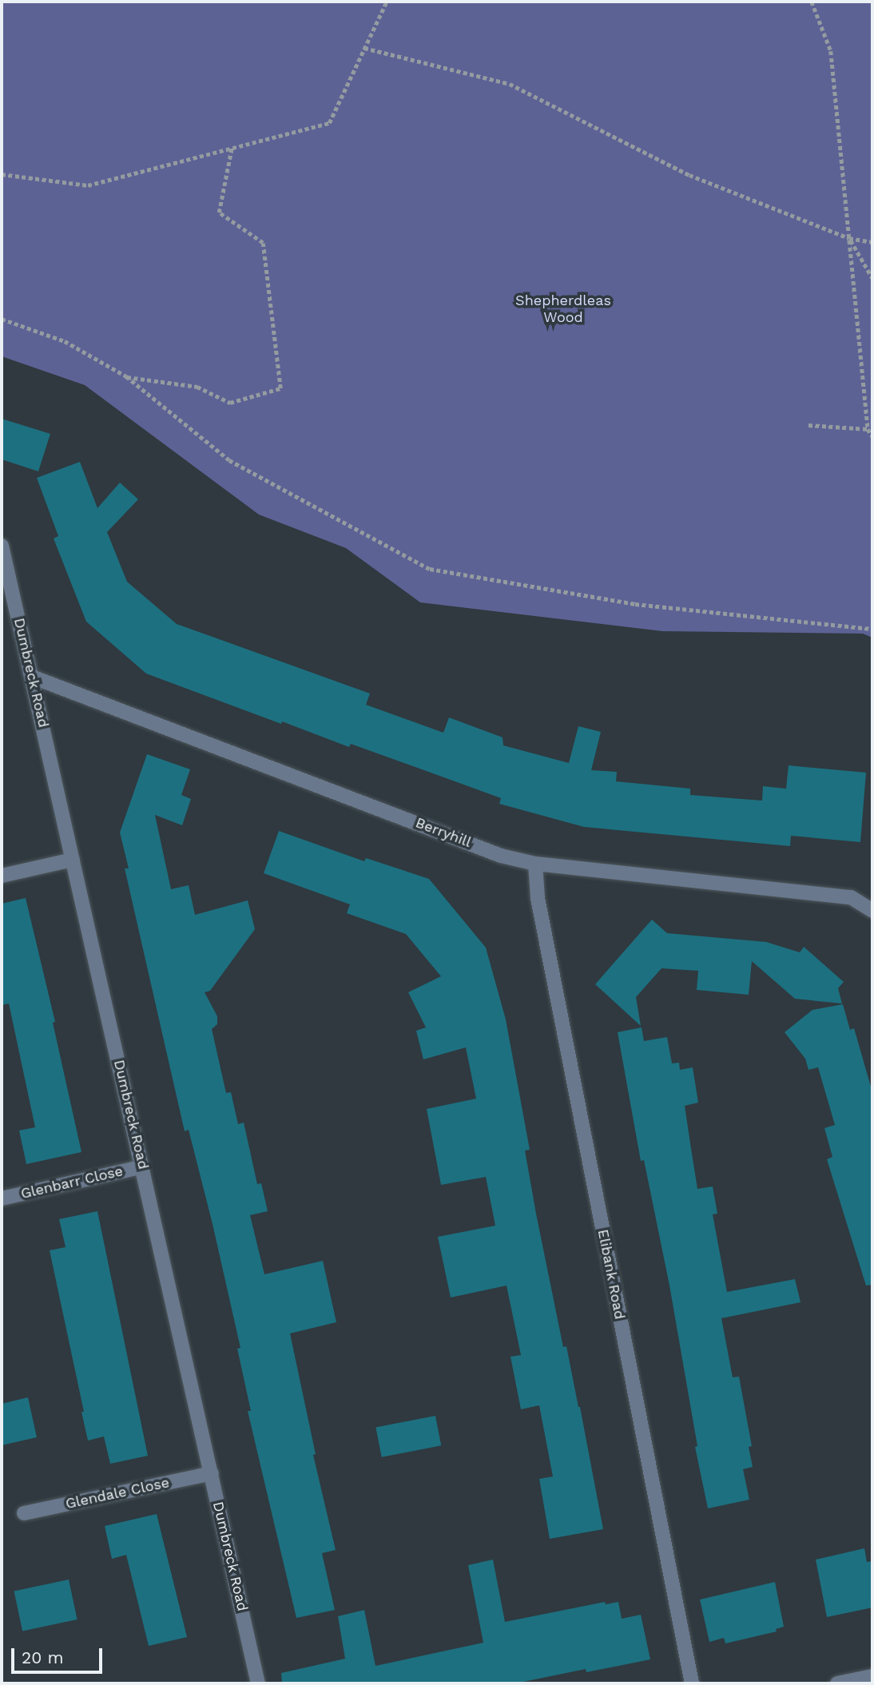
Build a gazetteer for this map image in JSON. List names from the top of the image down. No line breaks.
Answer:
{"streets":{"street":["Dumbreck Road","Berryhill","Glenbarr Close","Elibank Road","Glendale Close"]},"crossings":[["Dumbreck Road","Berryhill"],["Dumbreck Road","Glenbarr Close"],["Dumbreck Road","Glendale Close"],["Berryhill","Elibank Road"]],"parks":["Shepherdleas Wood"],"scale_bar":"20 m"}
